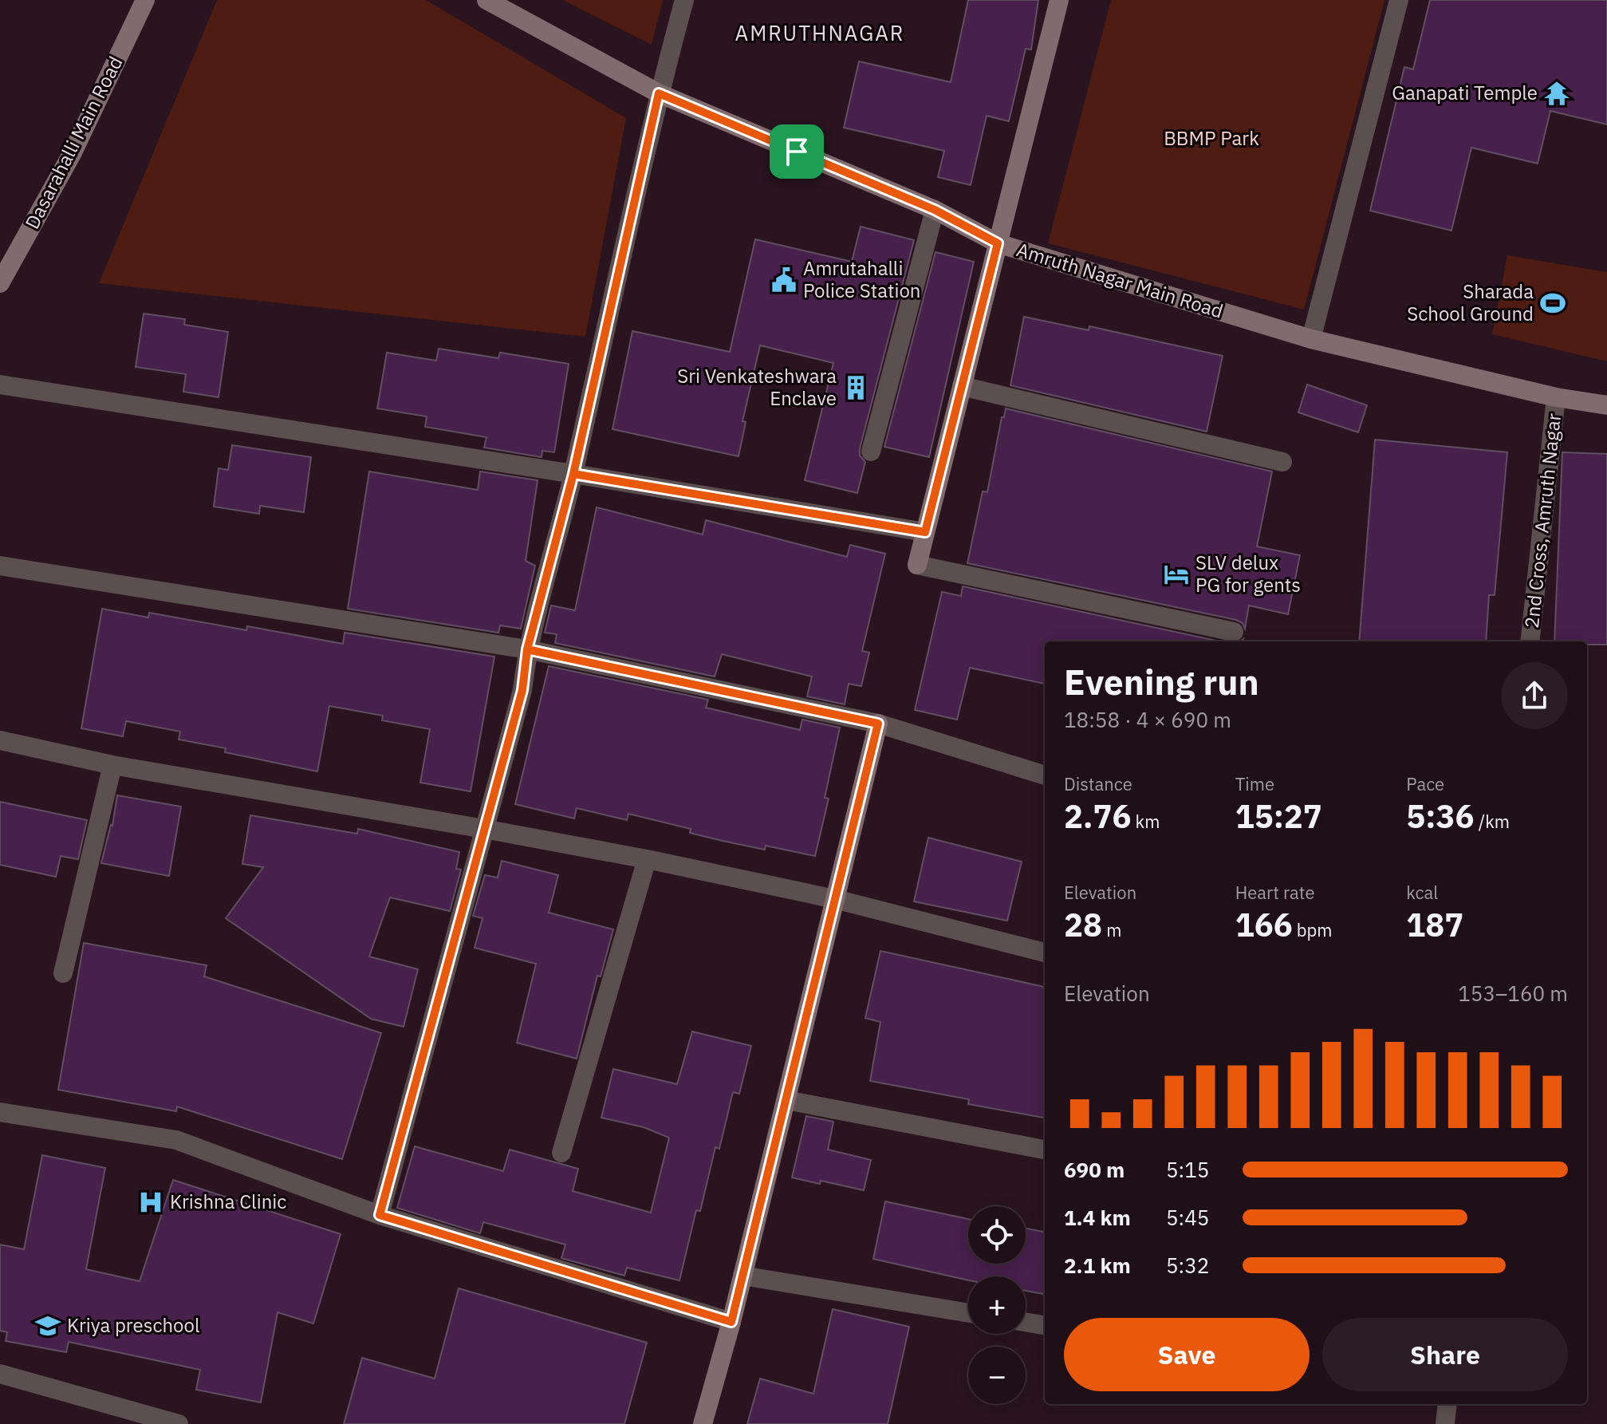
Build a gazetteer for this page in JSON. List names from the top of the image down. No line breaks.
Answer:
{"streets":{"street":["Dasarahalli Main Road","Amruth Nagar Main Road","2nd Cross, Amruth Nagar"]},"crossings":[["Amruth Nagar Main Road","2nd Cross, Amruth Nagar"]],"districts":["AMRUTHNAGAR"],"parks":["BBMP Park"],"places":{"temple":["Ganapati Temple"],"public building":["Amrutahalli Police Station"],"sports":["Sharada School Ground"],"building":["Sri Venkateshwara Enclave"],"hotel":["SLV delux PG for gents"],"hospital":["Krishna Clinic"],"school or university":["Kriya preschool"]},"page":{"heading":["Evening run","18:58 · 4 × 690 m"],"stats":[["Distance","2.76 km"],["Time","15:27"],["Pace","5:36 /km"],["Elevation","28 m"],["Heart rate","166 bpm"],["kcal","187"]],"chart":["Elevation","153–160 m"],"list":[{"name":"690 m","note":"5:15"},{"name":"1.4 km","note":"5:45"},{"name":"2.1 km","note":"5:32"}],"map_buttons":["+","−"],"buttons":["Save","Share"]}}
